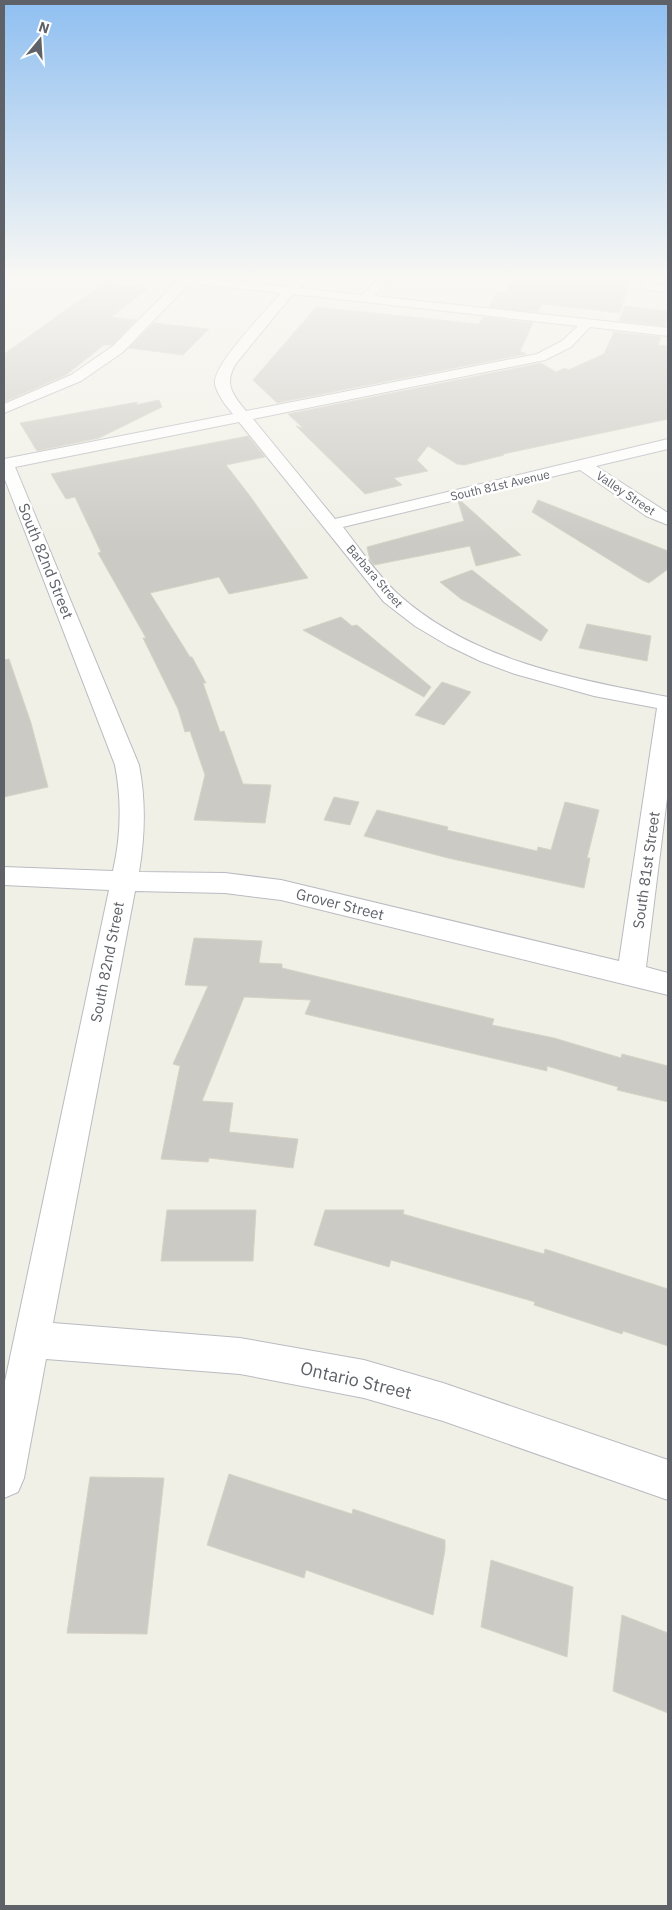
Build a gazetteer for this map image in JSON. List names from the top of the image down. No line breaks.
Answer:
{"streets":{"street":["South 81st Avenue","Valley Street","South 82nd Street","Barbara Street","South 81st Street","Grover Street","Ontario Street"]},"crossings":[["South 81st Avenue","Valley Street"],["South 81st Avenue","Barbara Street"],["South 82nd Street","Barbara Street"],["South 82nd Street","Grover Street"],["South 82nd Street","Ontario Street"],["Barbara Street","South 81st Street"],["South 81st Street","Grover Street"]],"north":"top"}
